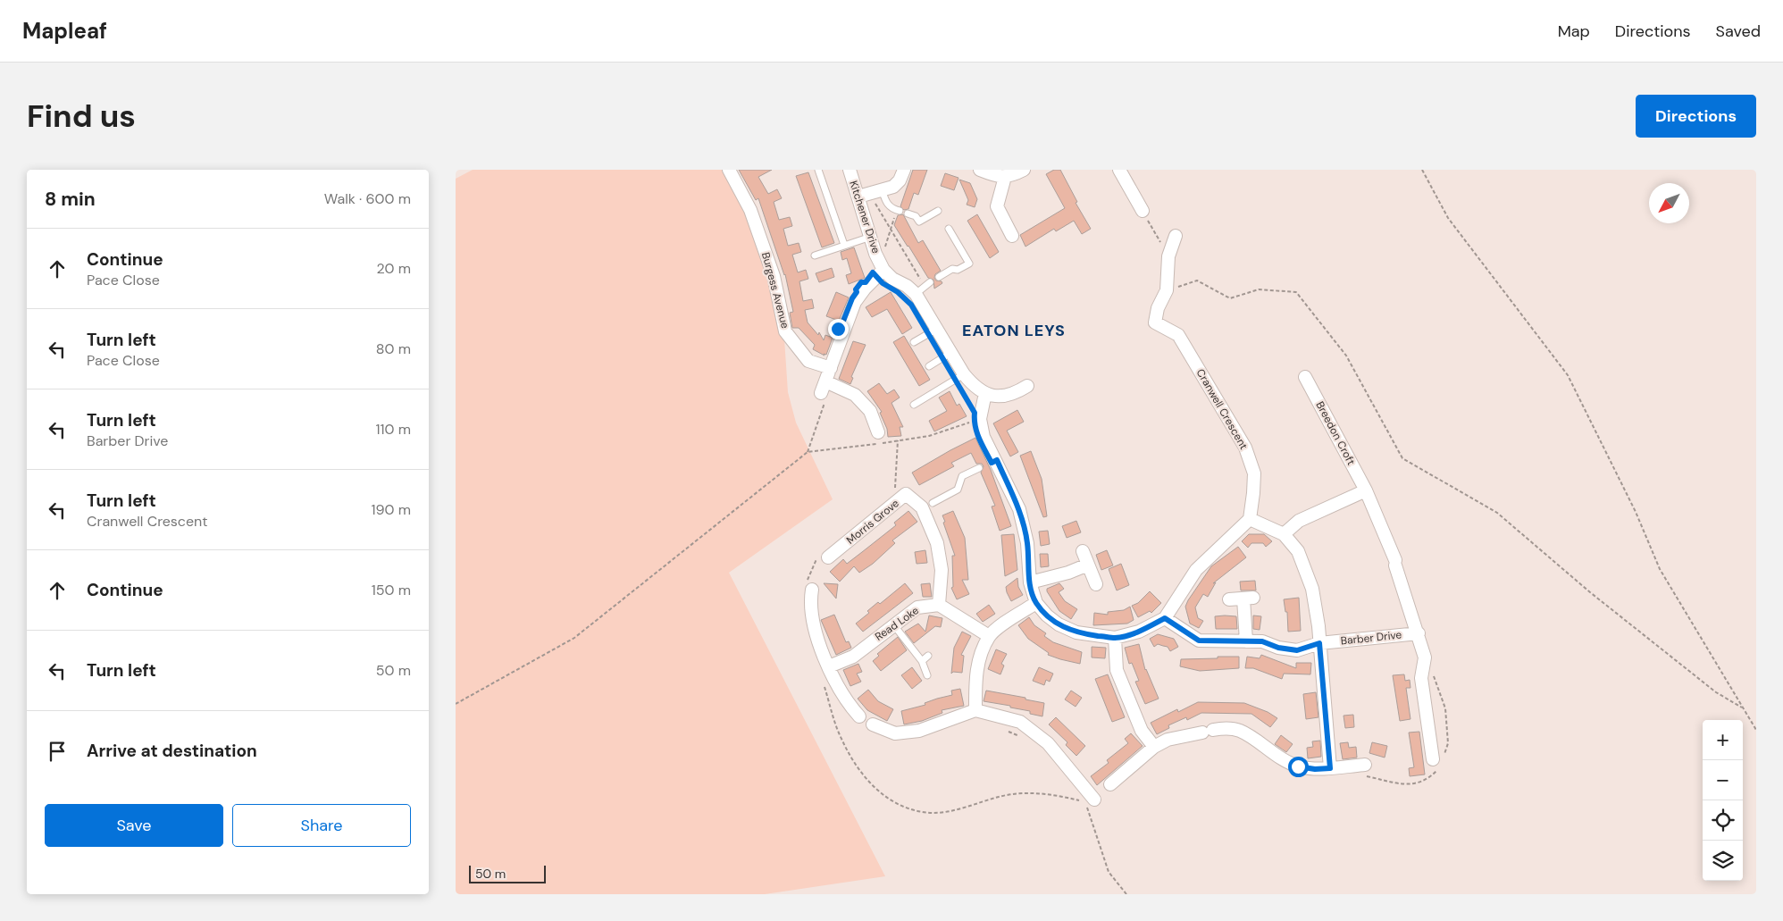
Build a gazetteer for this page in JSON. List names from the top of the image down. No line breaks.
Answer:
{"streets":{"street":["Kitchener Drive","Burgess Avenue","Cranwell Crescent","Breedon Croft","Morris Grove","Read Loke","Barber Drive"]},"crossings":[["Breedon Croft","Barber Drive"],["Morris Grove","Read Loke"]],"districts":["EATON LEYS"],"scale_bar":"50 m","north":"bottom left","page":{"header":"Mapleaf","nav":["Map","Directions","Saved"],"buttons":["Directions",["Save","Share"]],"title":"Find us","heading":["8 min","Walk · 600 m"],"list":[["Continue","Pace Close","20 m"],["Turn left","Pace Close","80 m"],["Turn left","Barber Drive","110 m"],["Turn left","Cranwell Crescent","190 m"],["Continue","150 m"],["Turn left","50 m"],"Arrive at destination"],"map_buttons":["+","−"],"scale":"50 m"}}
